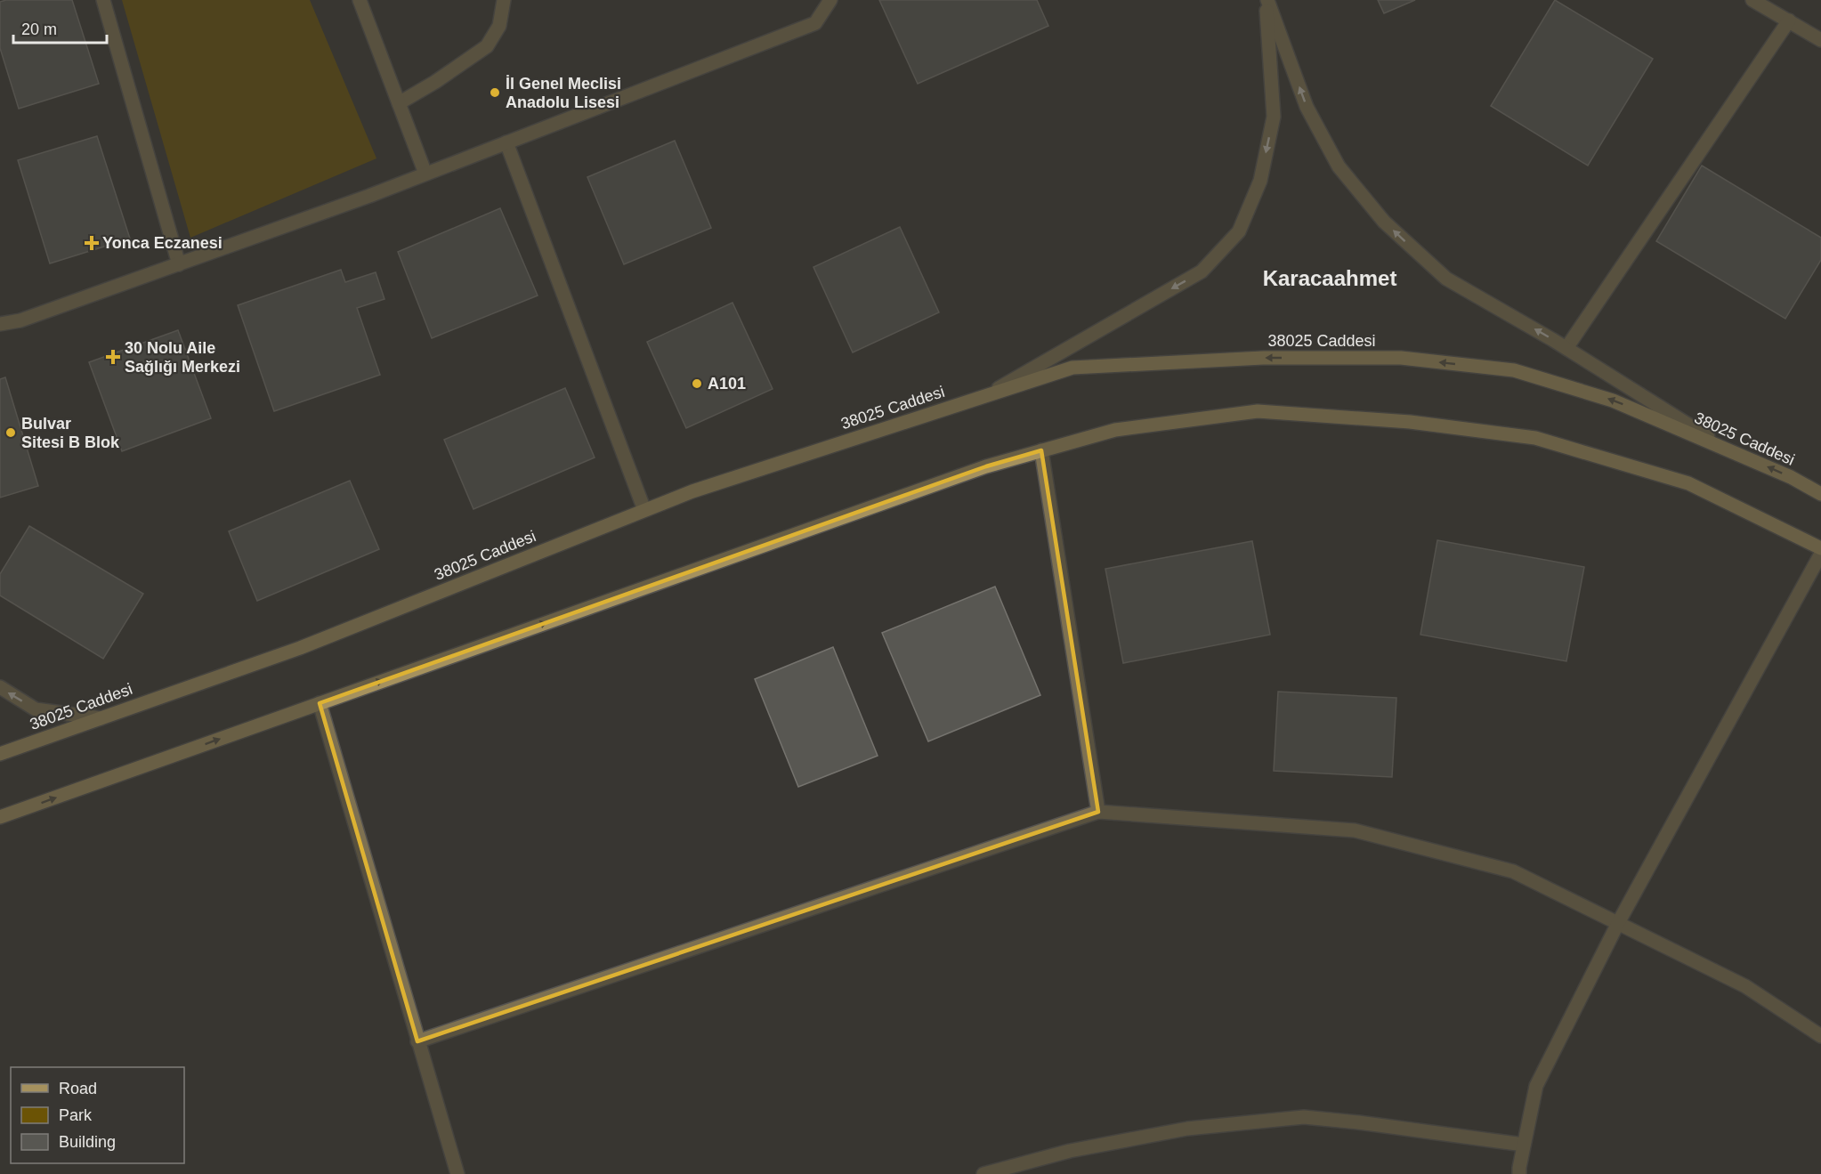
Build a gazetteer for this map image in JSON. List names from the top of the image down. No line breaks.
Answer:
{"streets":{"main road":["38025 Caddesi"]},"districts":["Karacaahmet"],"places":{"other":["İl Genel Meclisi Anadolu Lisesi","A101","Bulvar Sitesi B Blok"],"health":["Yonca Eczanesi","30 Nolu Aile Sağlığı Merkezi"]},"legend":["Road","Park","Building"],"scale_bar":"20 m"}
